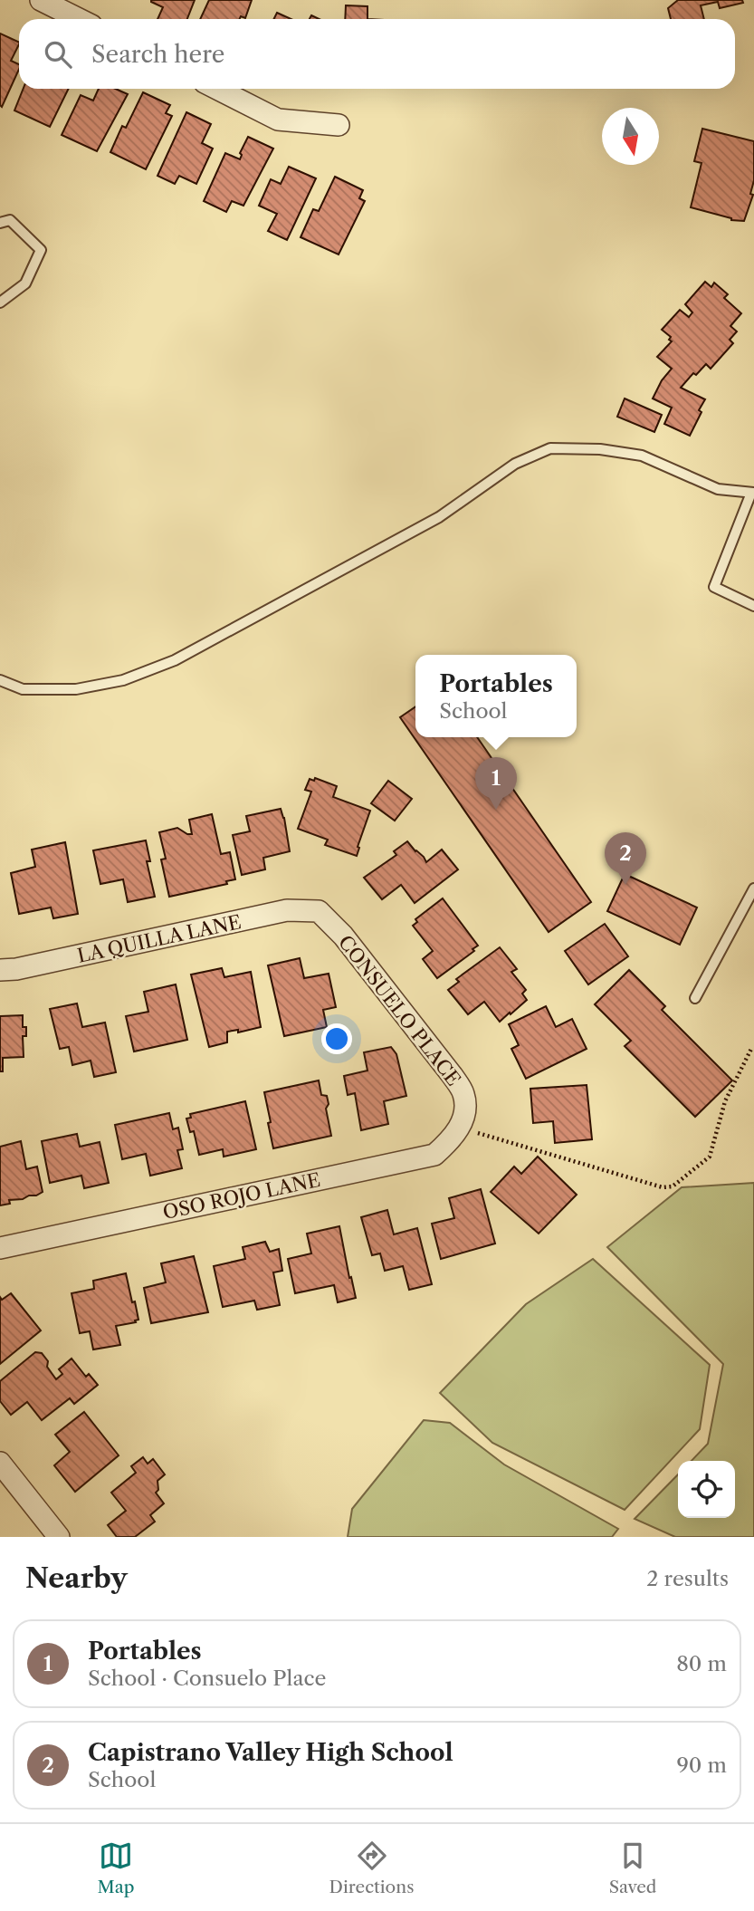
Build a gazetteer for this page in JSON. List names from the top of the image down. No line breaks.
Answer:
{"streets":{"street":["LA QUILLA LANE","CONSUELO PLACE","OSO ROJO LANE"]},"crossings":[["LA QUILLA LANE","CONSUELO PLACE"],["CONSUELO PLACE","OSO ROJO LANE"]],"north":"bottom","page":{"search":"Search here","popup":["Portables","School"],"pins":["1","2"],"heading":["Nearby","2 results"],"list":[{"mark":"1","name":"Portables","note":"School · Consuelo Place","value":"80 m"},{"mark":"2","name":"Capistrano Valley High School","note":"School","value":"90 m"}],"nav":["Map","Directions","Saved"]}}
